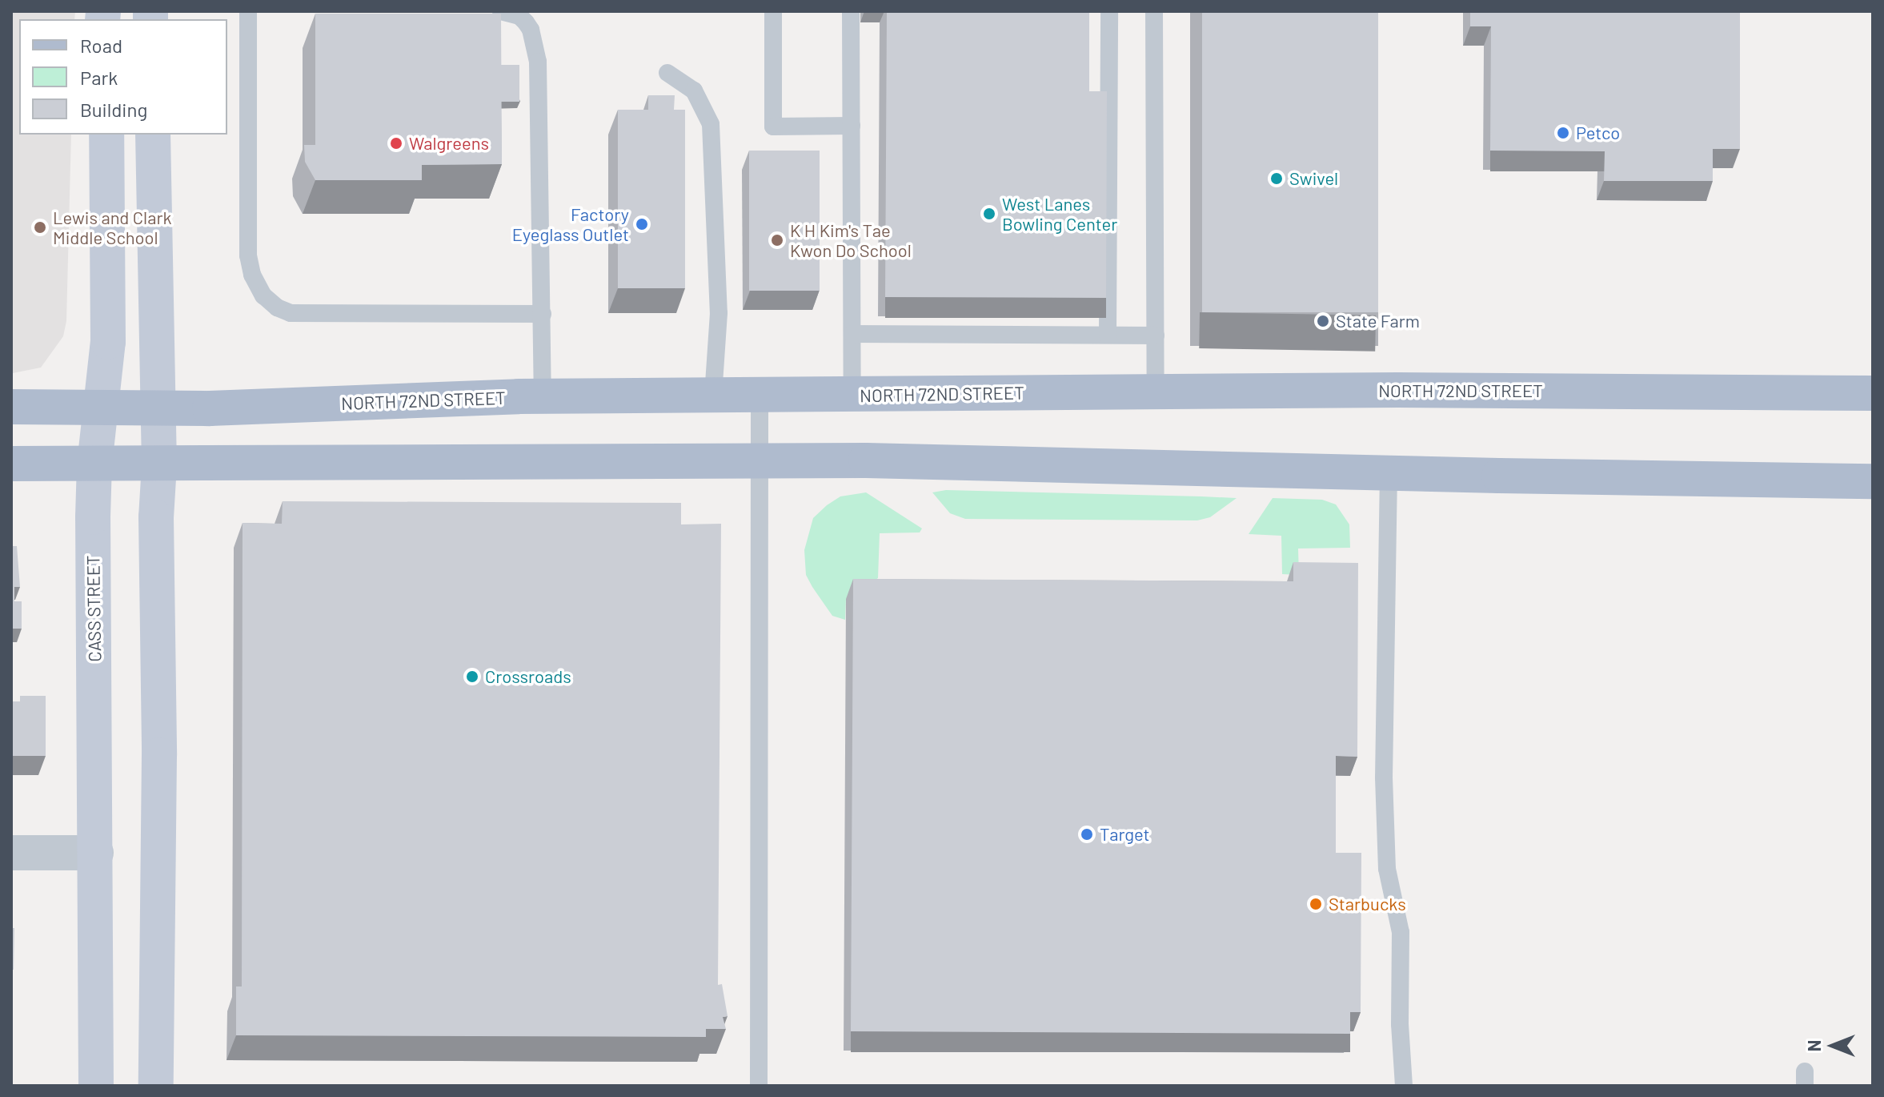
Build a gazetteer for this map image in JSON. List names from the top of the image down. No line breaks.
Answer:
{"streets":{"main road":["NORTH 72ND STREET","CASS STREET"]},"crossings":[["NORTH 72ND STREET","CASS STREET"]],"places":["Petco","Walgreens","Swivel","West Lanes Bowling Center","Factory Eyeglass Outlet","Lewis and Clark Middle School","K H Kim's Tae Kwon Do School","State Farm","Crossroads","Target","Starbucks"],"legend":["Road","Park","Building"],"north":"left"}
